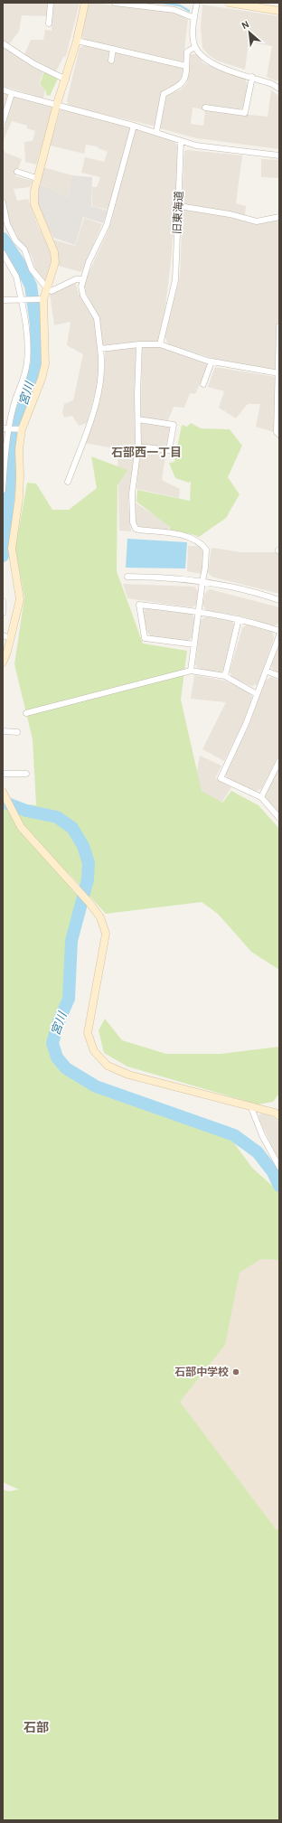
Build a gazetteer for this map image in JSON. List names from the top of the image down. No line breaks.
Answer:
{"streets":{"street":["旧東海道"]},"districts":["石部西一丁目","石部"],"water":["宮川"],"places":["石部中学校"],"north":"top left"}
